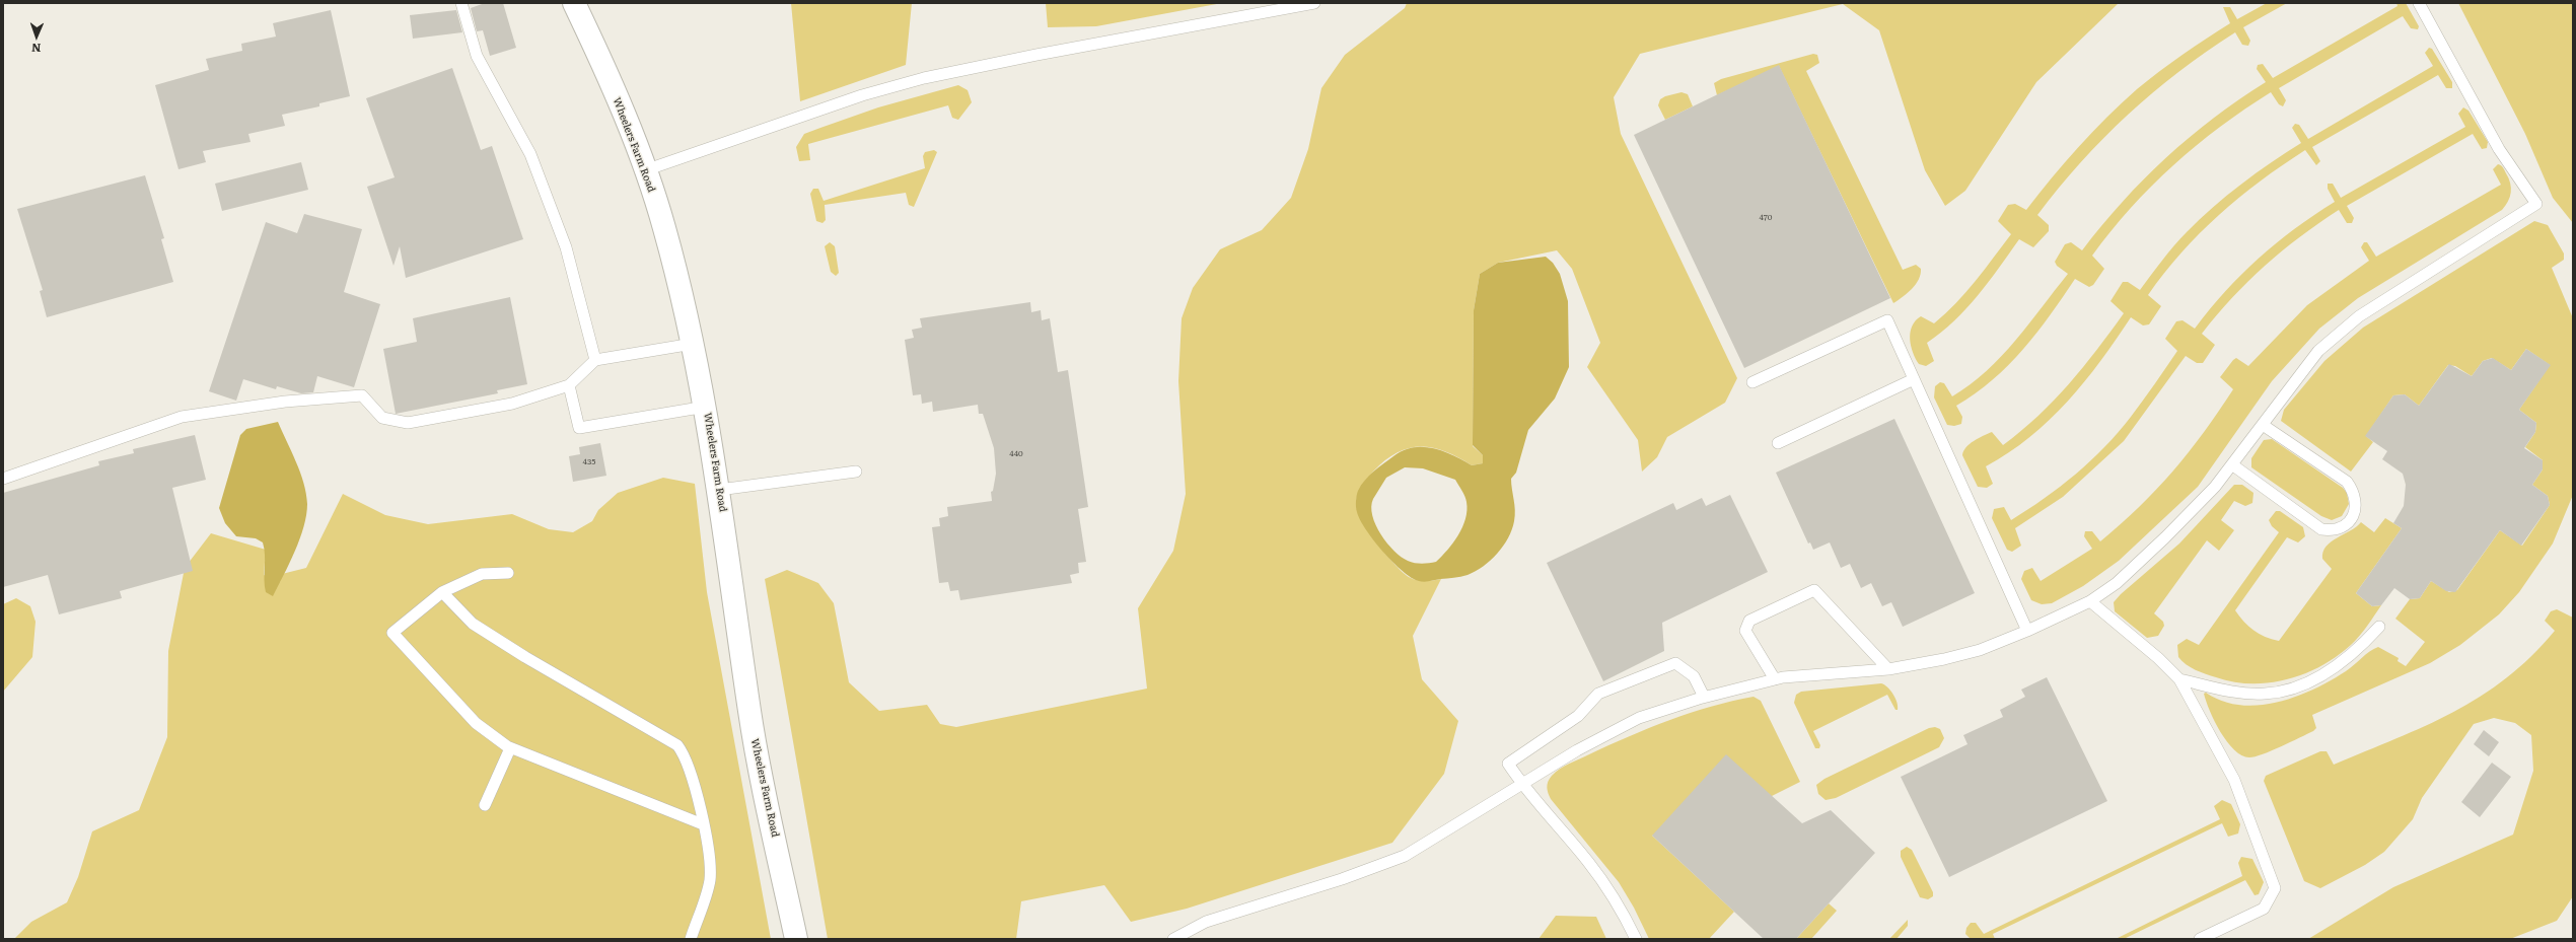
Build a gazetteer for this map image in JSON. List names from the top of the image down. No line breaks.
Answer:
{"streets":{"main road":["Wheelers Farm Road"]},"house_numbers":["470","440","435"],"north":"bottom"}
